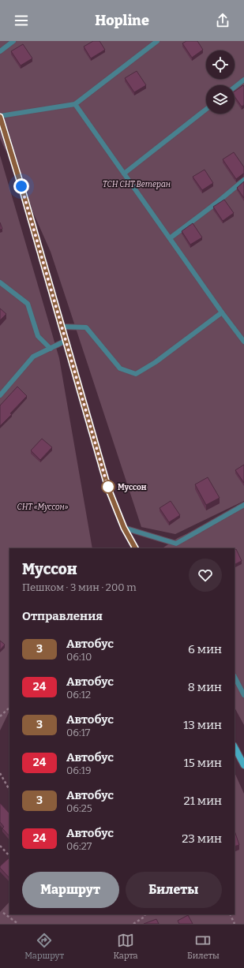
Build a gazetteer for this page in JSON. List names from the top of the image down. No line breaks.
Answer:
{"parks":["ТСН СНТ Ветеран","СНТ «Муссон»"],"places":["Муссон"],"lines":["bus line 3"],"page":{"header":"Hopline","heading":[["Муссон","Пешком · 3 мин · 200 m"],"Отправления"],"list":[{"mark":"3","name":"Автобус","note":"06:10","value":"6 мин"},{"mark":"24","name":"Автобус","note":"06:12","value":"8 мин"},{"mark":"3","name":"Автобус","note":"06:17","value":"13 мин"},{"mark":"24","name":"Автобус","note":"06:19","value":"15 мин"},{"mark":"3","name":"Автобус","note":"06:25","value":"21 мин"},{"mark":"24","name":"Автобус","note":"06:27","value":"23 мин"}],"buttons":["Маршрут","Билеты"],"tabs":["Маршрут","Карта","Билеты"]}}
